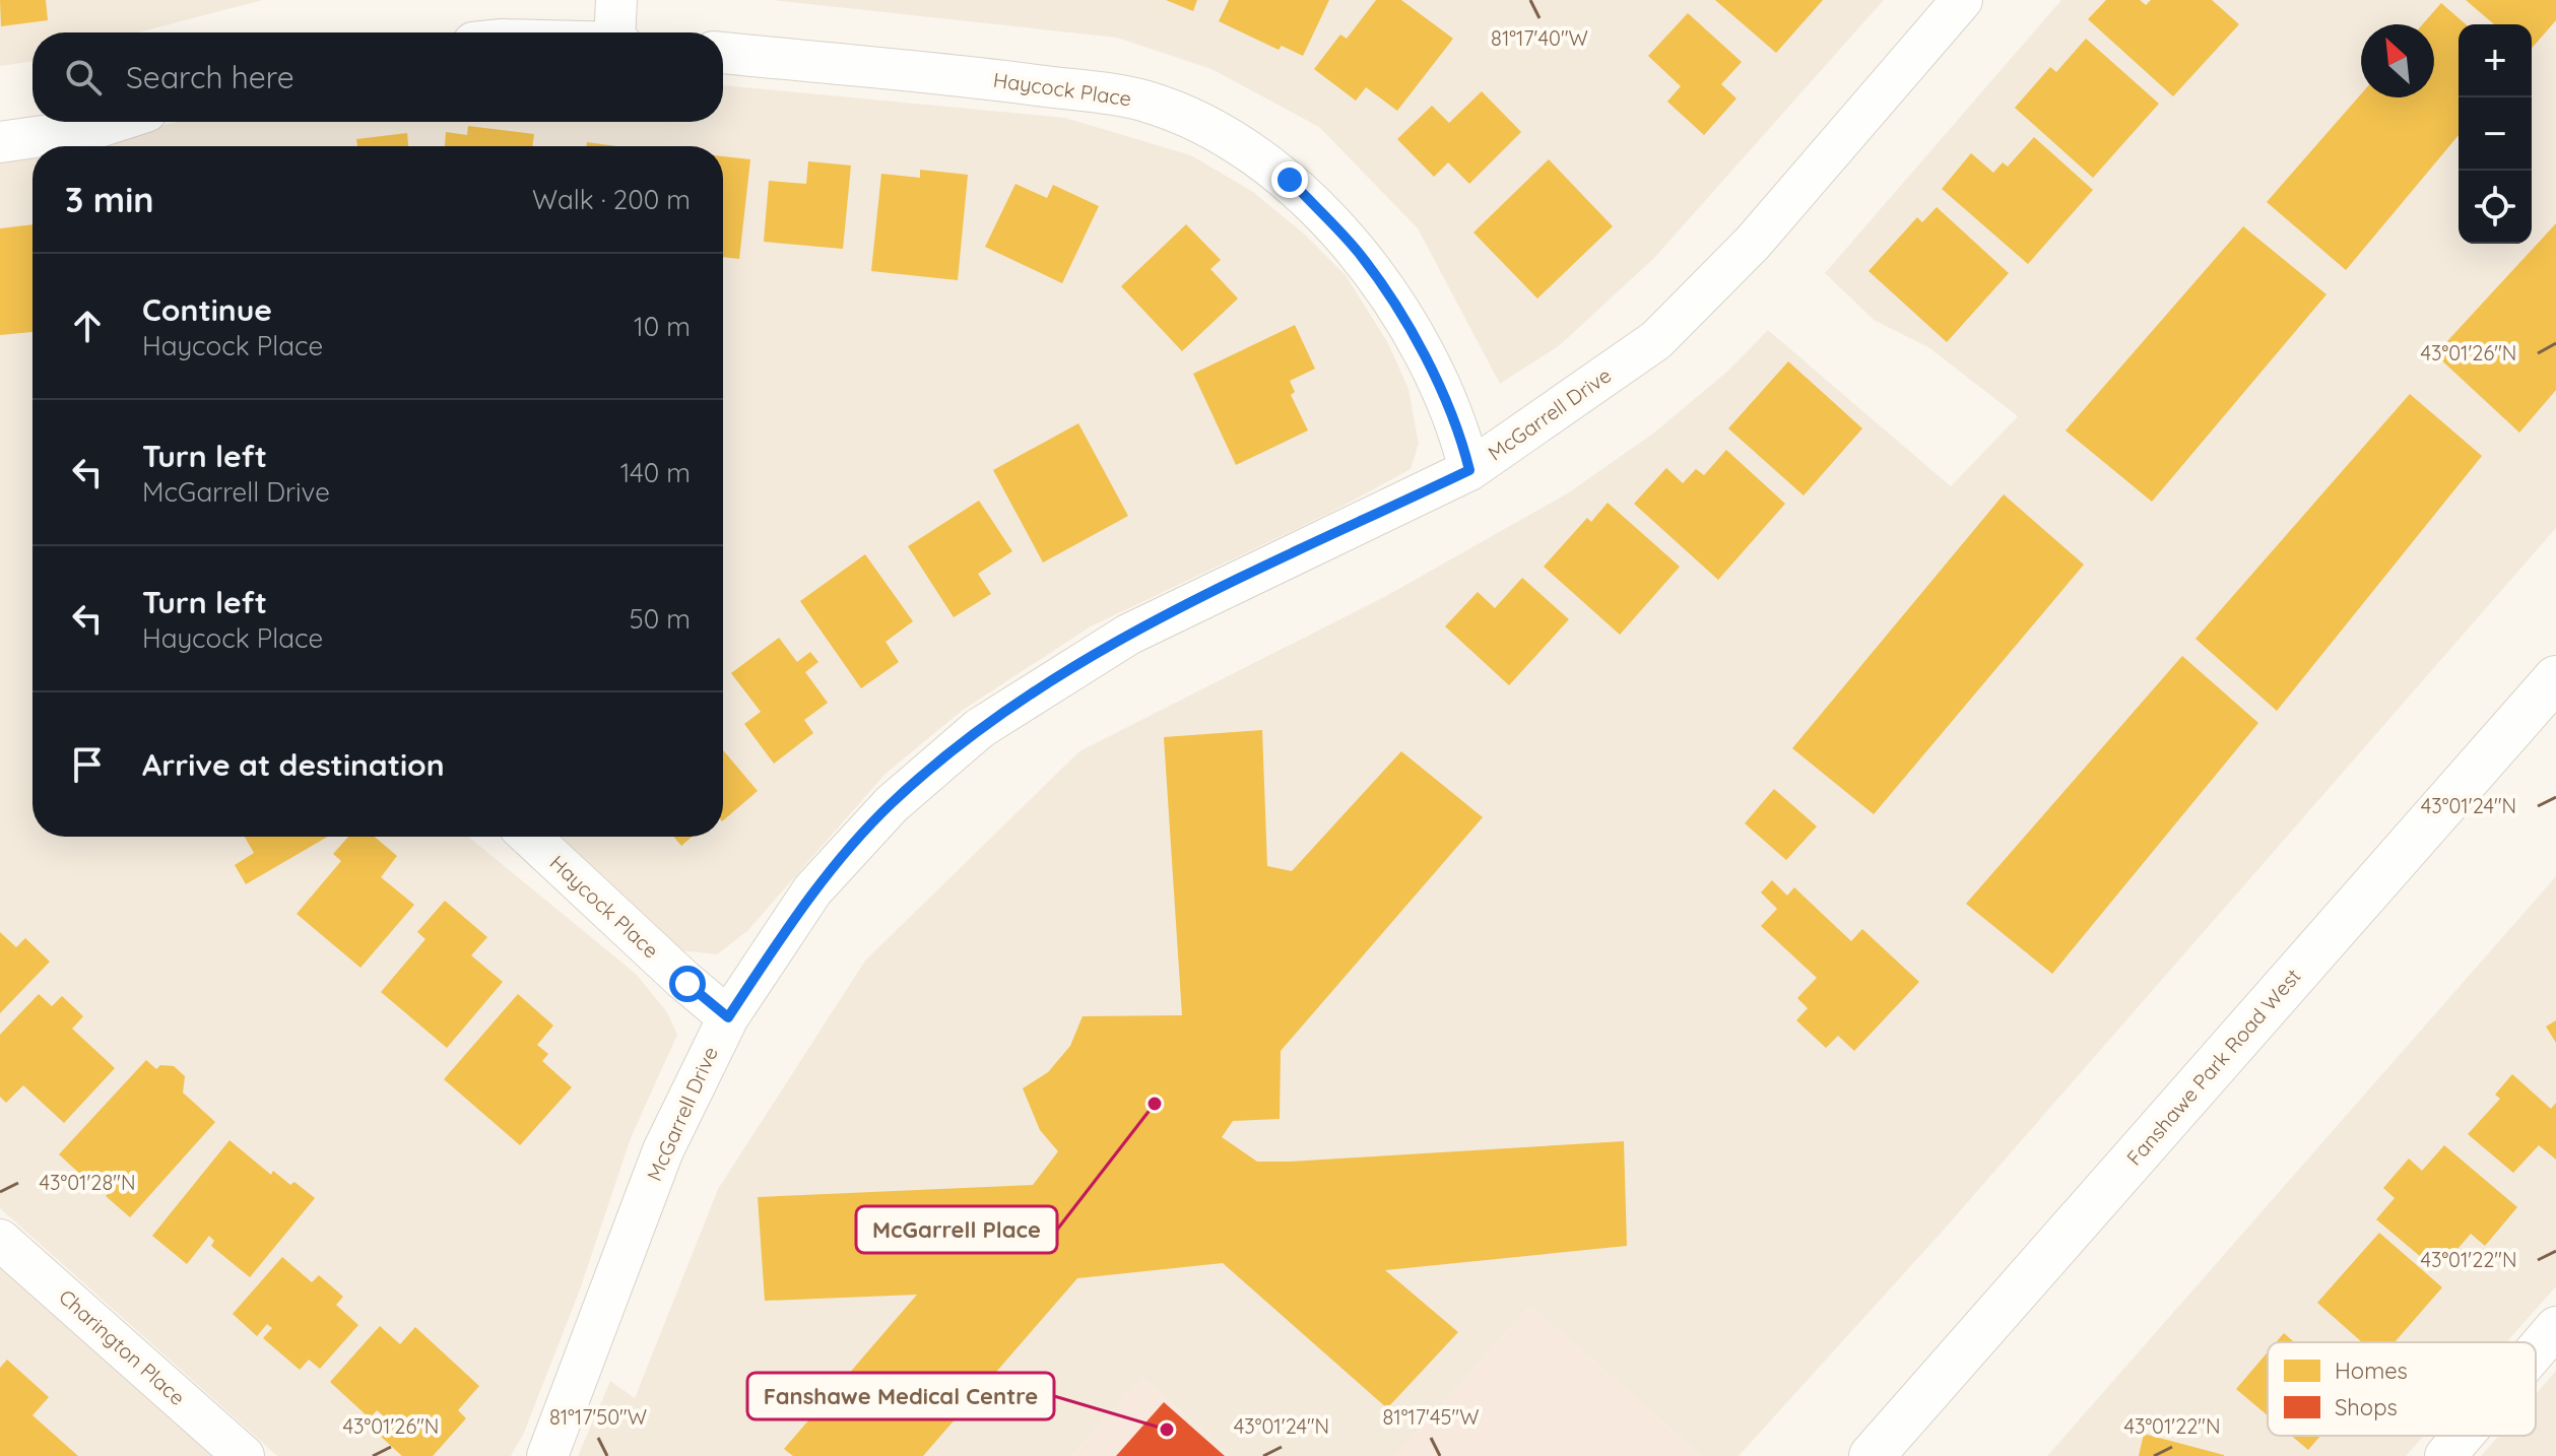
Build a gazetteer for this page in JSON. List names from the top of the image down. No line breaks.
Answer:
{"streets":{"main road":["Fanshawe Park Road West"],"street":["Haycock Place","McGarrell Drive","Charington Place"]},"crossings":[["Haycock Place","McGarrell Drive"]],"places":["McGarrell Place","Fanshawe Medical Centre"],"legend":["Homes","Shops"],"north":"top left","page":{"map_buttons":["+","−"],"search":"Search here","heading":["3 min","Walk · 200 m"],"list":[["Continue","Haycock Place","10 m"],["Turn left","McGarrell Drive","140 m"],["Turn left","Haycock Place","50 m"],"Arrive at destination"]},"coordinates":["81°17'40\"W","43°01'26\"N","43°01'24\"N","43°01'28\"N","43°01'22\"N","81°17'50\"W","81°17'45\"W"]}
